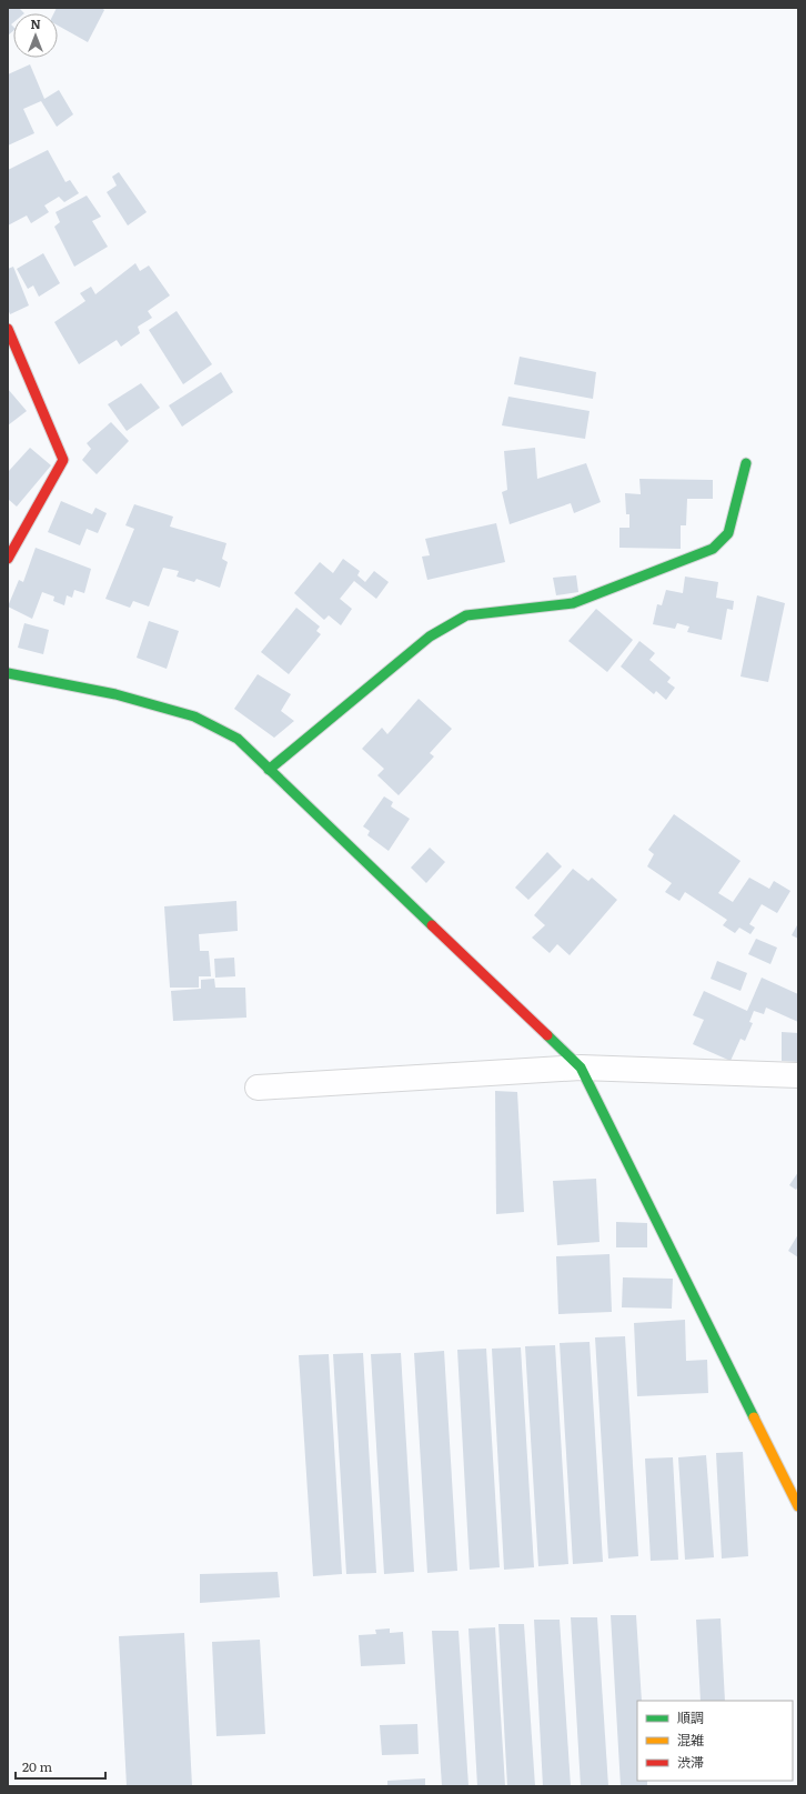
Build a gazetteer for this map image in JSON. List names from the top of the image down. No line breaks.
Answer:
{"legend":["順調","混雑","渋滞"],"scale_bar":"20 m","north":"top"}
